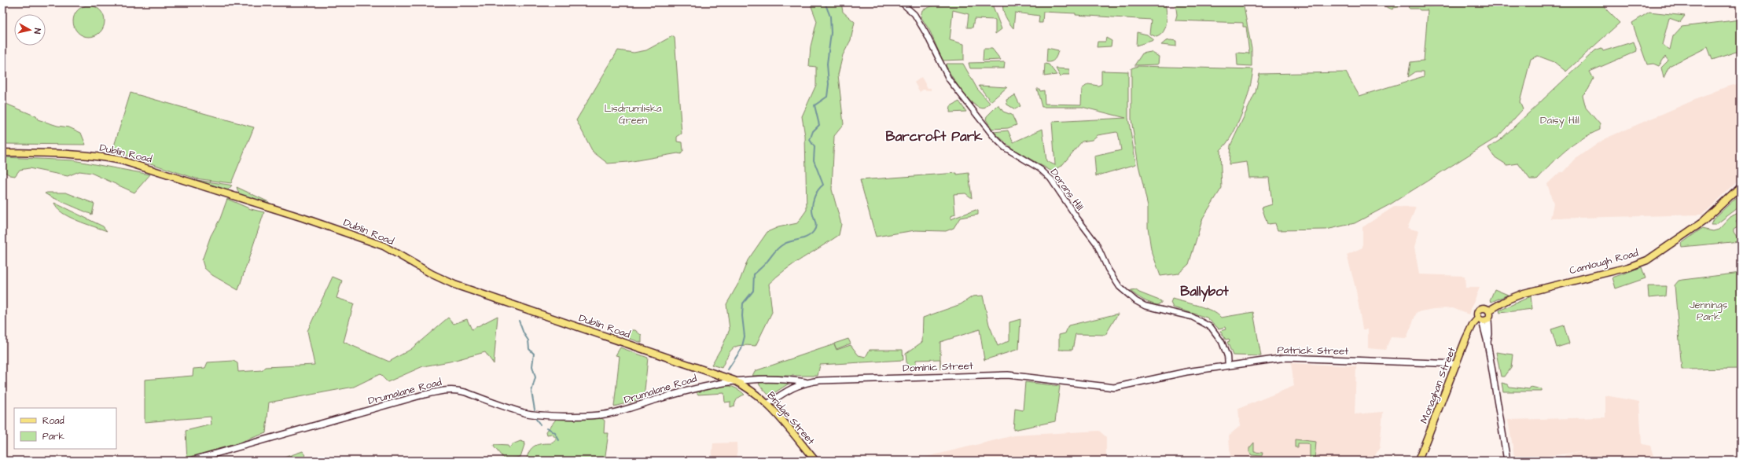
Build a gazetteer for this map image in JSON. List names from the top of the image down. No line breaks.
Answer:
{"streets":{"main road":["Dublin Road","Camlough Road","Patrick Street","Dominic Street","Monaghan Street","Drumalane Road","Bridge Street"],"street":["Dorans Hill"]},"crossings":[["Dublin Road","Drumalane Road"],["Dublin Road","Bridge Street"],["Dorans Hill","Patrick Street"],["Camlough Road","Monaghan Street"],["Patrick Street","Dominic Street"],["Patrick Street","Monaghan Street"],["Dominic Street","Drumalane Road"],["Dominic Street","Bridge Street"],["Drumalane Road","Bridge Street"]],"districts":["Barcroft Park","Ballybot"],"parks":["Lisdrumliska Green","Daisy Hill","Jennings Park"],"legend":["Road","Park"],"north":"right"}
